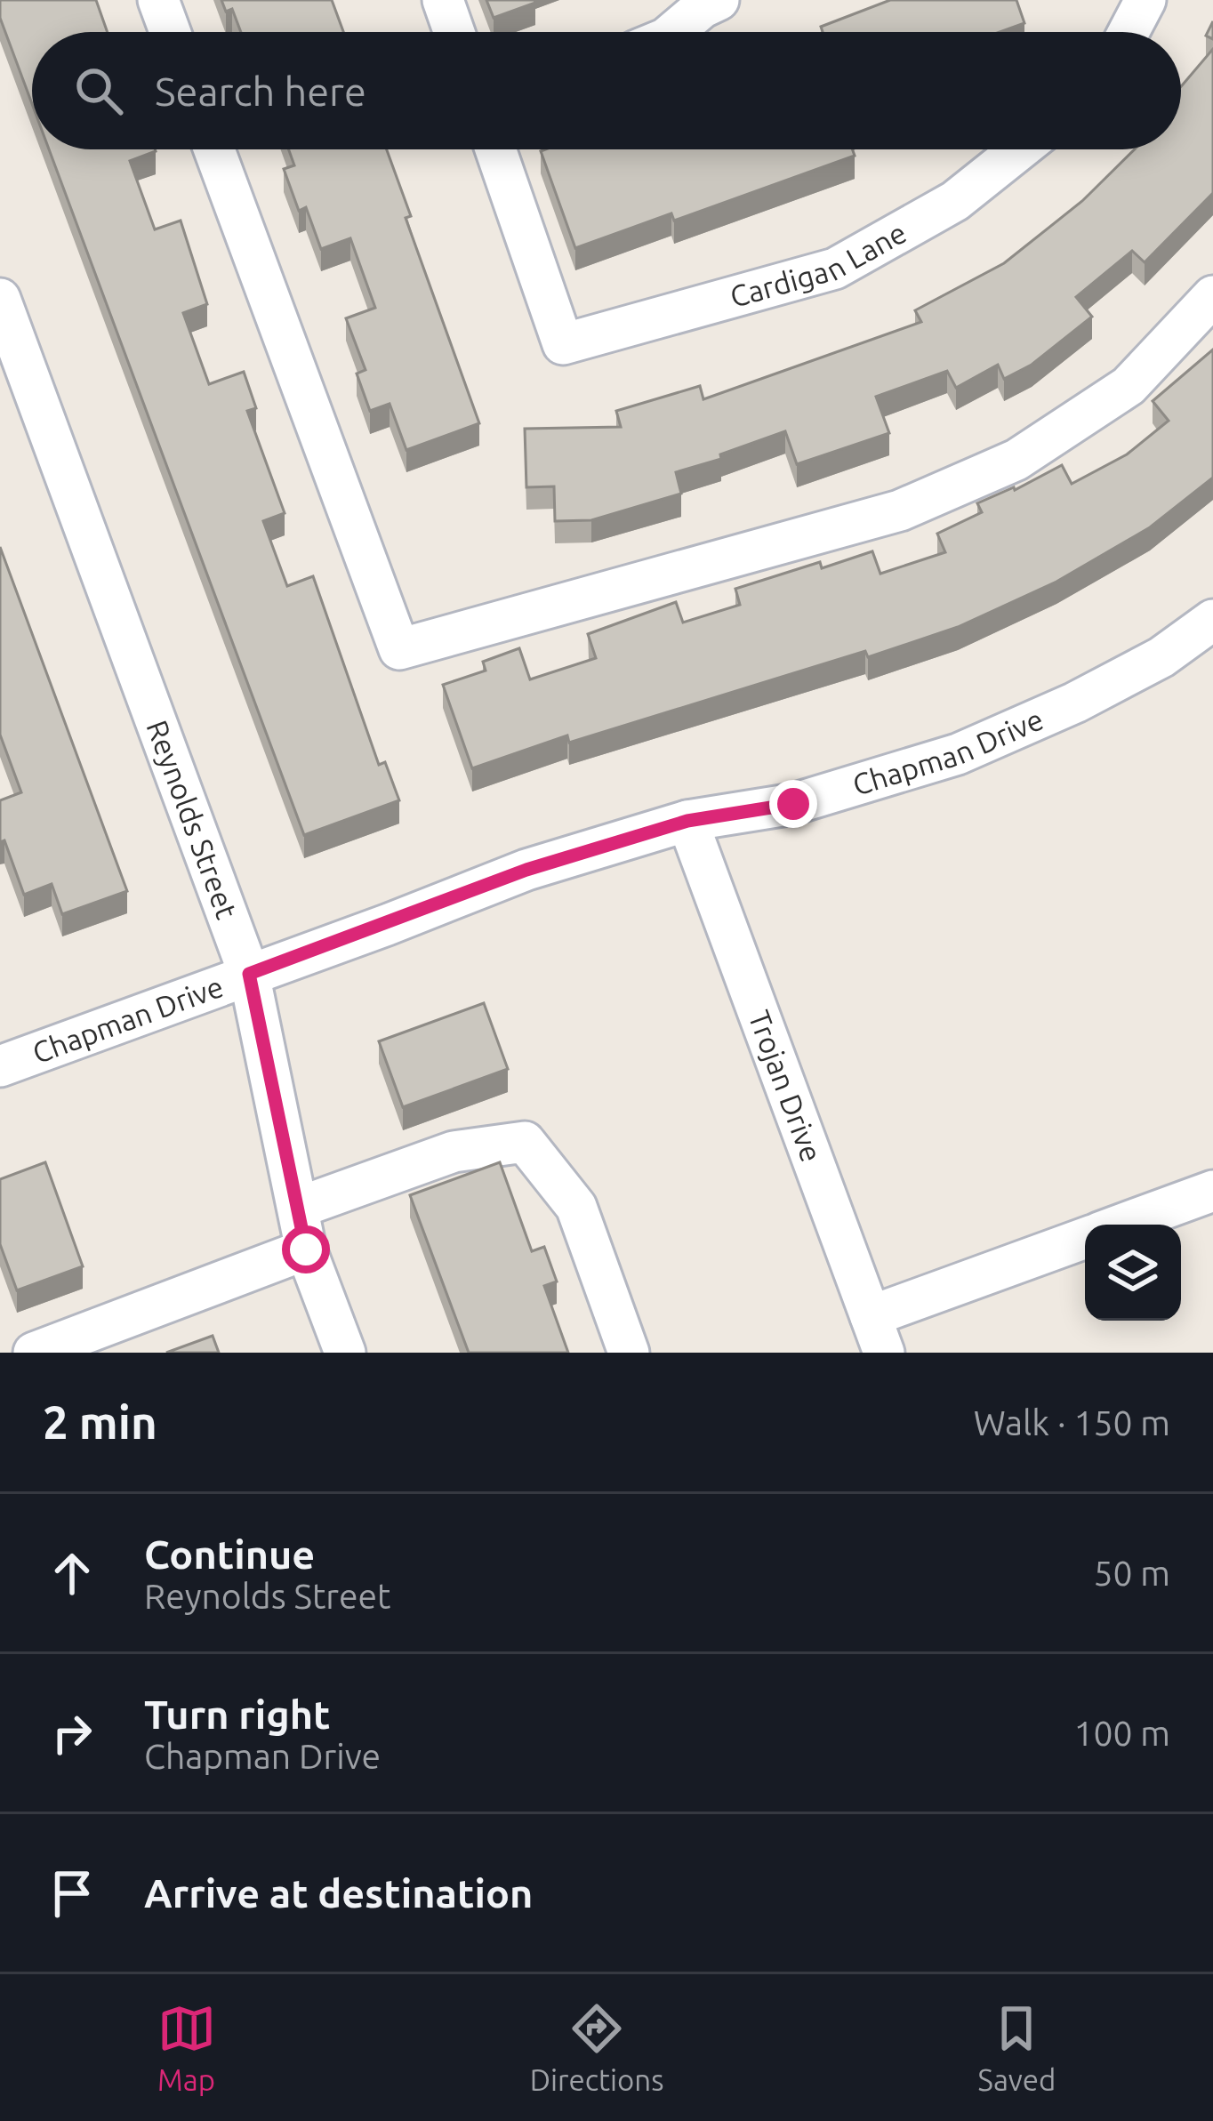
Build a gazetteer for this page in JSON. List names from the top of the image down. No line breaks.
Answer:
{"streets":{"street":["Cardigan Lane","Chapman Drive","Reynolds Street","Trojan Drive"]},"crossings":[["Chapman Drive","Reynolds Street"],["Chapman Drive","Trojan Drive"]],"page":{"search":"Search here","heading":["2 min","Walk · 150 m"],"list":[["Continue","Reynolds Street","50 m"],["Turn right","Chapman Drive","100 m"],"Arrive at destination"],"nav":["Map","Directions","Saved"]}}
